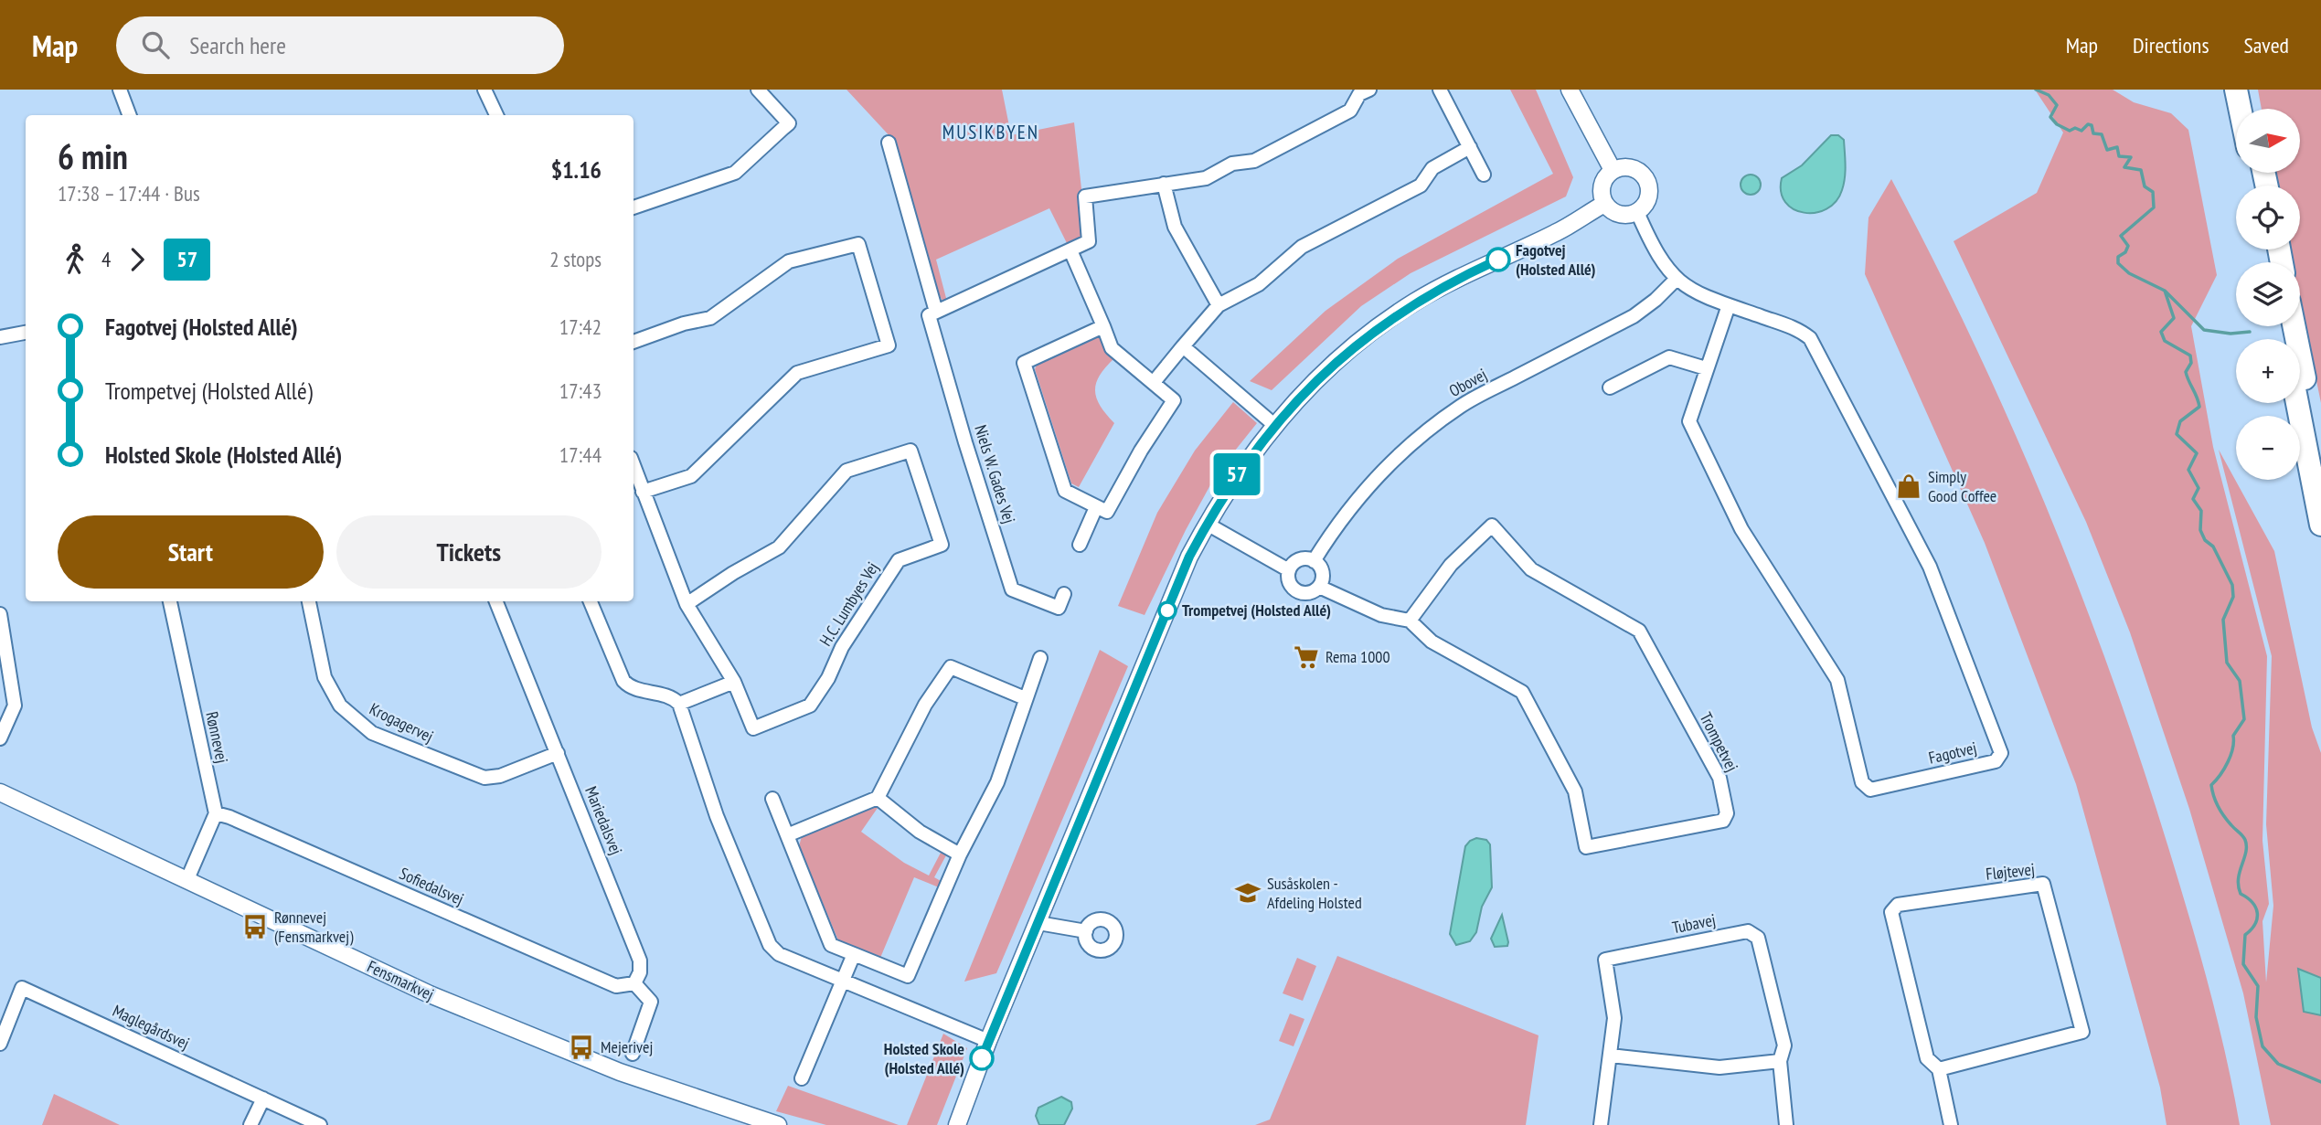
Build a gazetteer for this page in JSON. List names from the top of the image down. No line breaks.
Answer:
{"streets":{"street":["Obovej","Niels W. Gades Vej","H.C. Lumbyes Vej","Krogagervej","Rønnevej","Trompetvej","Fagotvej","Mariedalsvej","Fløjtevej","Sofiedalsvej","Tubavej","Fensmarkvej","Maglegårdsvej"]},"crossings":[["Obovej","Fagotvej"],["Krogagervej","Mariedalsvej"],["Rønnevej","Sofiedalsvej"],["Mariedalsvej","Sofiedalsvej"]],"districts":["MUSIKBYEN"],"places":{"other":["Fagotvej (Holsted Allé)","Trompetvej (Holsted Allé)","Holsted Skole (Holsted Allé)"],"shop":["Simply Good Coffee"],"supermarket":["Rema 1000"],"school or university":["Susåskolen - Afdeling Holsted"],"bus stop":["Rønnevej (Fensmarkvej)","Mejerivej"]},"lines":["bus line 57"],"north":"right","page":{"header":"Map","search":"Search here","nav":["Map","Directions","Saved"],"on_map":"57","map_buttons":["+","−"],"heading":["6 min","17:38 – 17:44 · Bus","$1.16"],"legs":["4","57","2 stops"],"list":[{"name":"Fagotvej (Holsted Allé)","value":"17:42"},{"name":"Trompetvej (Holsted Allé)","value":"17:43"},{"name":"Holsted Skole (Holsted Allé)","value":"17:44"}],"buttons":["Start","Tickets"]}}
